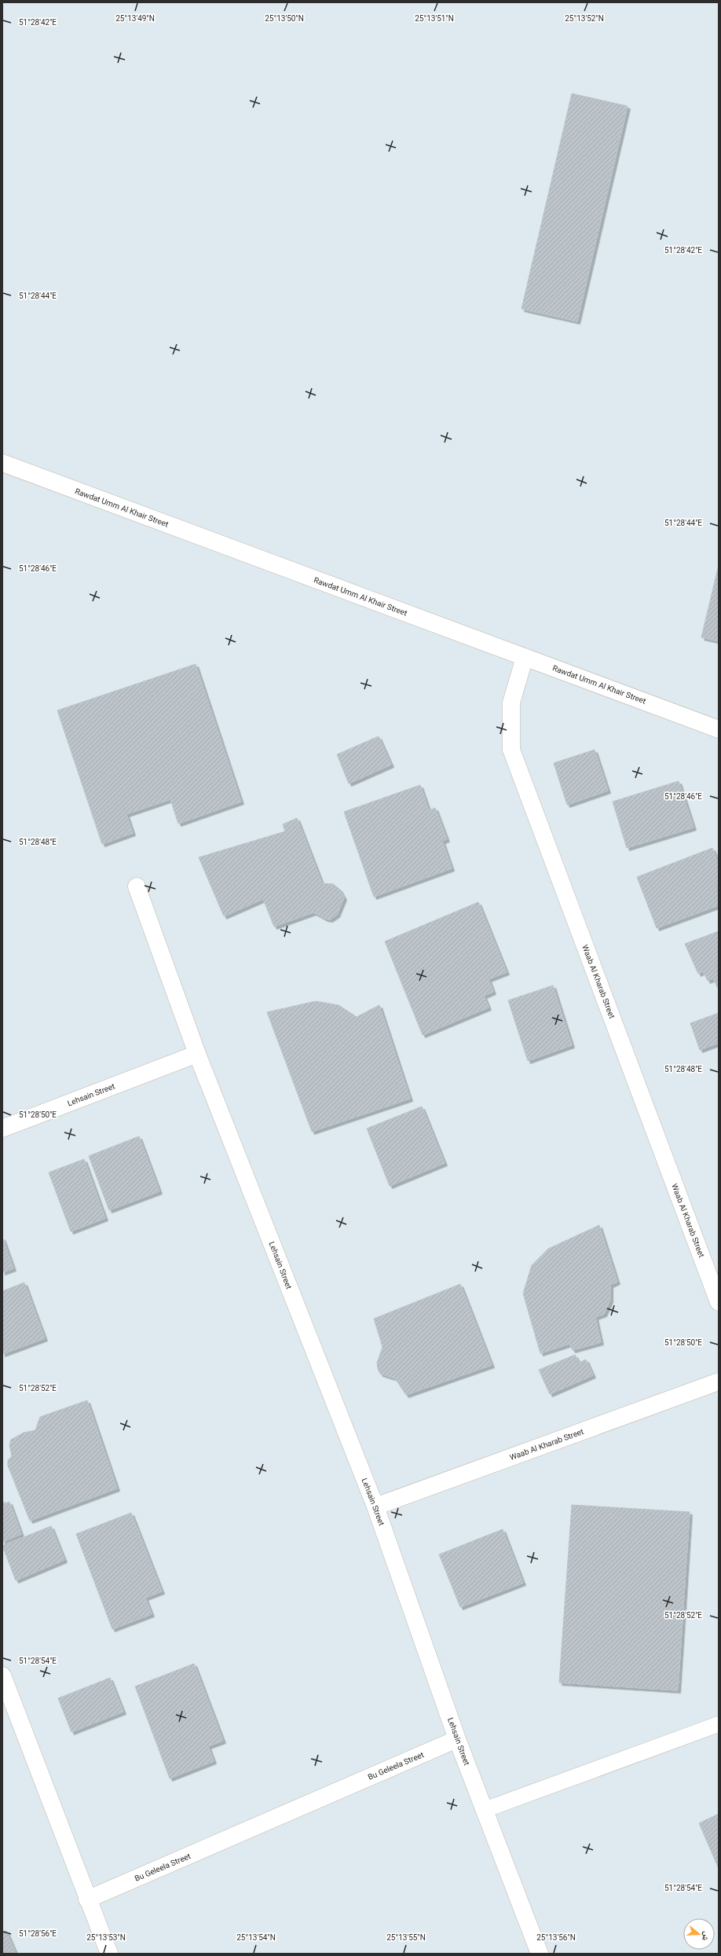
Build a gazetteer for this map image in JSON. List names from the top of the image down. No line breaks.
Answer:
{"streets":{"street":["Rawdat Umm Al Khair Street","Waab Al Kharab Street","Lehsain Street","Bu Geleela Street"]},"crossings":[["Rawdat Umm Al Khair Street","Waab Al Kharab Street"],["Waab Al Kharab Street","Lehsain Street"],["Lehsain Street","Bu Geleela Street"]],"north":"right","coordinates":["25°13'49\"N","25°13'50\"N","25°13'51\"N","25°13'52\"N","51°28'42\"E","51°28'44\"E","51°28'46\"E","51°28'48\"E","51°28'50\"E","51°28'52\"E","51°28'54\"E","51°28'56\"E","25°13'53\"N","25°13'54\"N","25°13'55\"N","25°13'56\"N"]}
